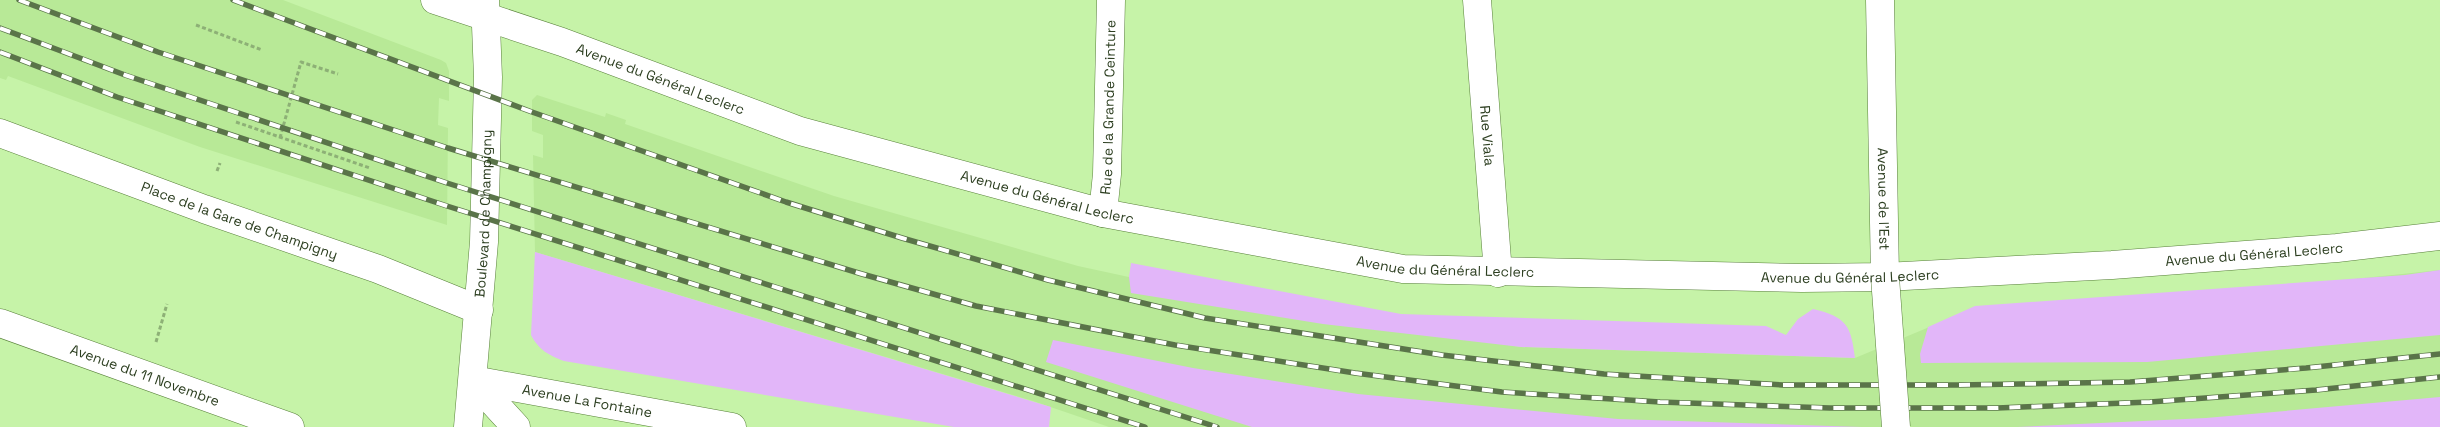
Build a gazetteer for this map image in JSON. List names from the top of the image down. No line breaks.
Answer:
{"streets":{"street":["Avenue du Général Leclerc","Rue de la Grande Ceinture","Rue Viala","Avenue de l'Est","Boulevard de Champigny","Place de la Gare de Champigny","Avenue du 11 Novembre","Avenue La Fontaine"]},"crossings":[["Avenue du Général Leclerc","Rue de la Grande Ceinture"],["Avenue du Général Leclerc","Rue Viala"],["Avenue du Général Leclerc","Avenue de l'Est"],["Avenue du Général Leclerc","Boulevard de Champigny"],["Boulevard de Champigny","Place de la Gare de Champigny"],["Boulevard de Champigny","Avenue La Fontaine"]]}
